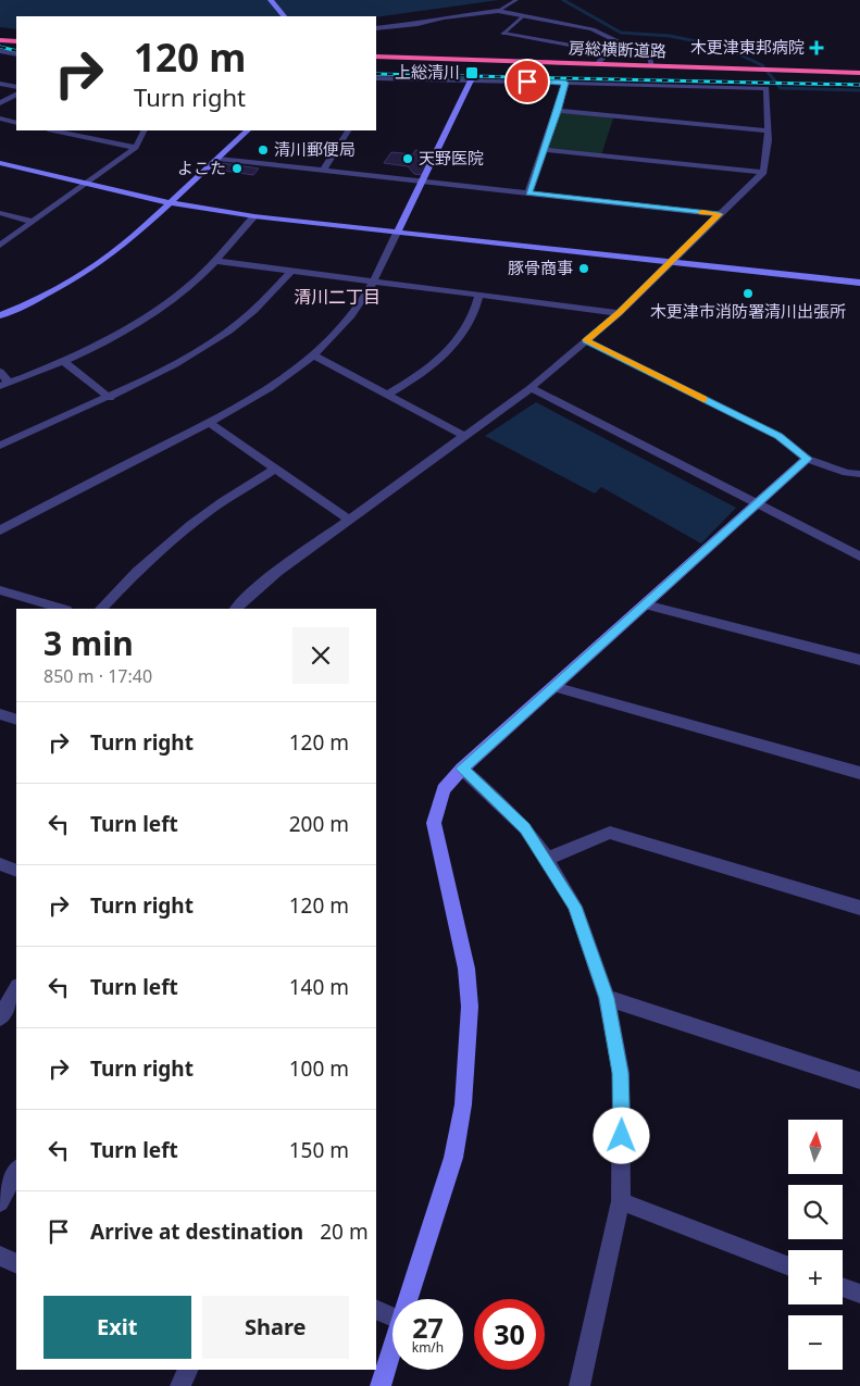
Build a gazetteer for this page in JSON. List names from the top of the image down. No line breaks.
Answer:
{"streets":{"highway":["房総横断道路"]},"districts":["清川二丁目"],"places":{"health":["木更津東邦病院"],"transit":["上総清川"],"other":["清川郵便局","天野医院","よこた","豚骨商事","木更津市消防署清川出張所"]},"north":"top","page":{"turn":["120 m","Turn right"],"heading":["3 min","850 m · 17:40"],"list":[{"name":"Turn right","value":"120 m"},{"name":"Turn left","value":"200 m"},{"name":"Turn right","value":"120 m"},{"name":"Turn left","value":"140 m"},{"name":"Turn right","value":"100 m"},{"name":"Turn left","value":"150 m"},{"name":"Arrive at destination","value":"20 m"}],"map_buttons":["+","−"],"buttons":["Exit","Share"],"speed":"27 km/h","limit":"30"}}
